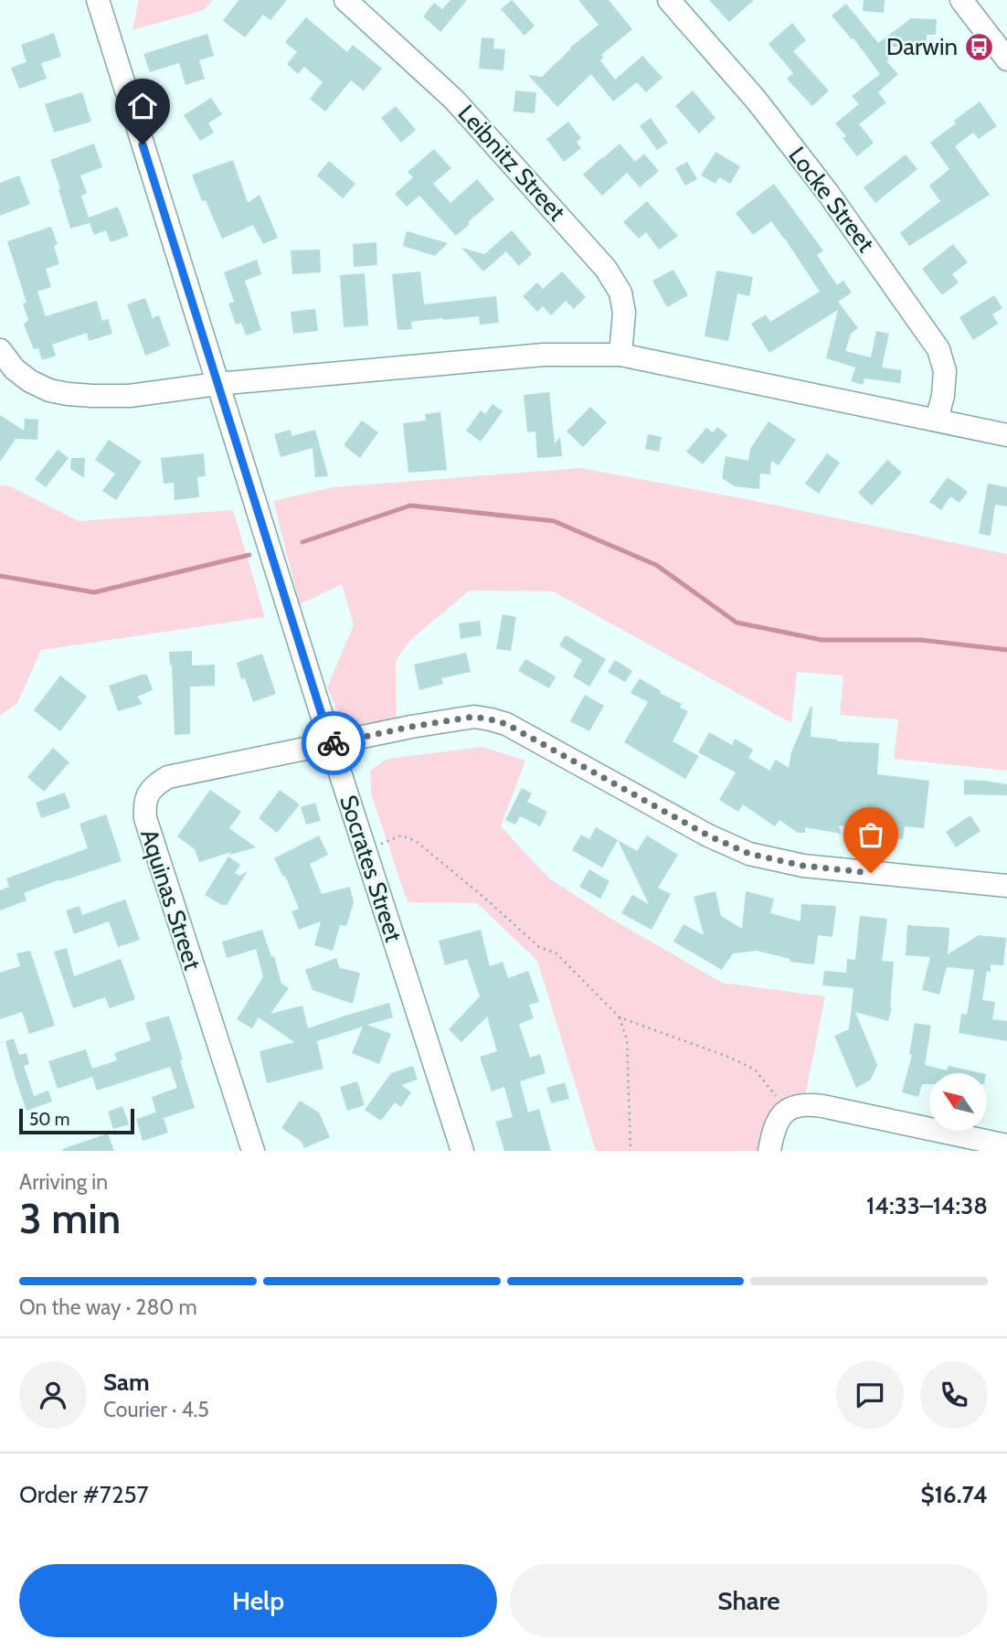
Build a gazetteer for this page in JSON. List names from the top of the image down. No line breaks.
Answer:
{"streets":{"street":["Leibnitz Street","Locke Street","Socrates Street","Aquinas Street"]},"crossings":[["Socrates Street","Aquinas Street"]],"places":{"bus stop":["Darwin"]},"scale_bar":"50 m","north":"top left","page":{"scale":"50 m","heading":["3 min","Arriving in","14:33–14:38"],"panel":["Sam","Courier · 4.5","Order #7257","$16.74"],"bar":"On the way · 280 m","buttons":["Help","Share"]}}
